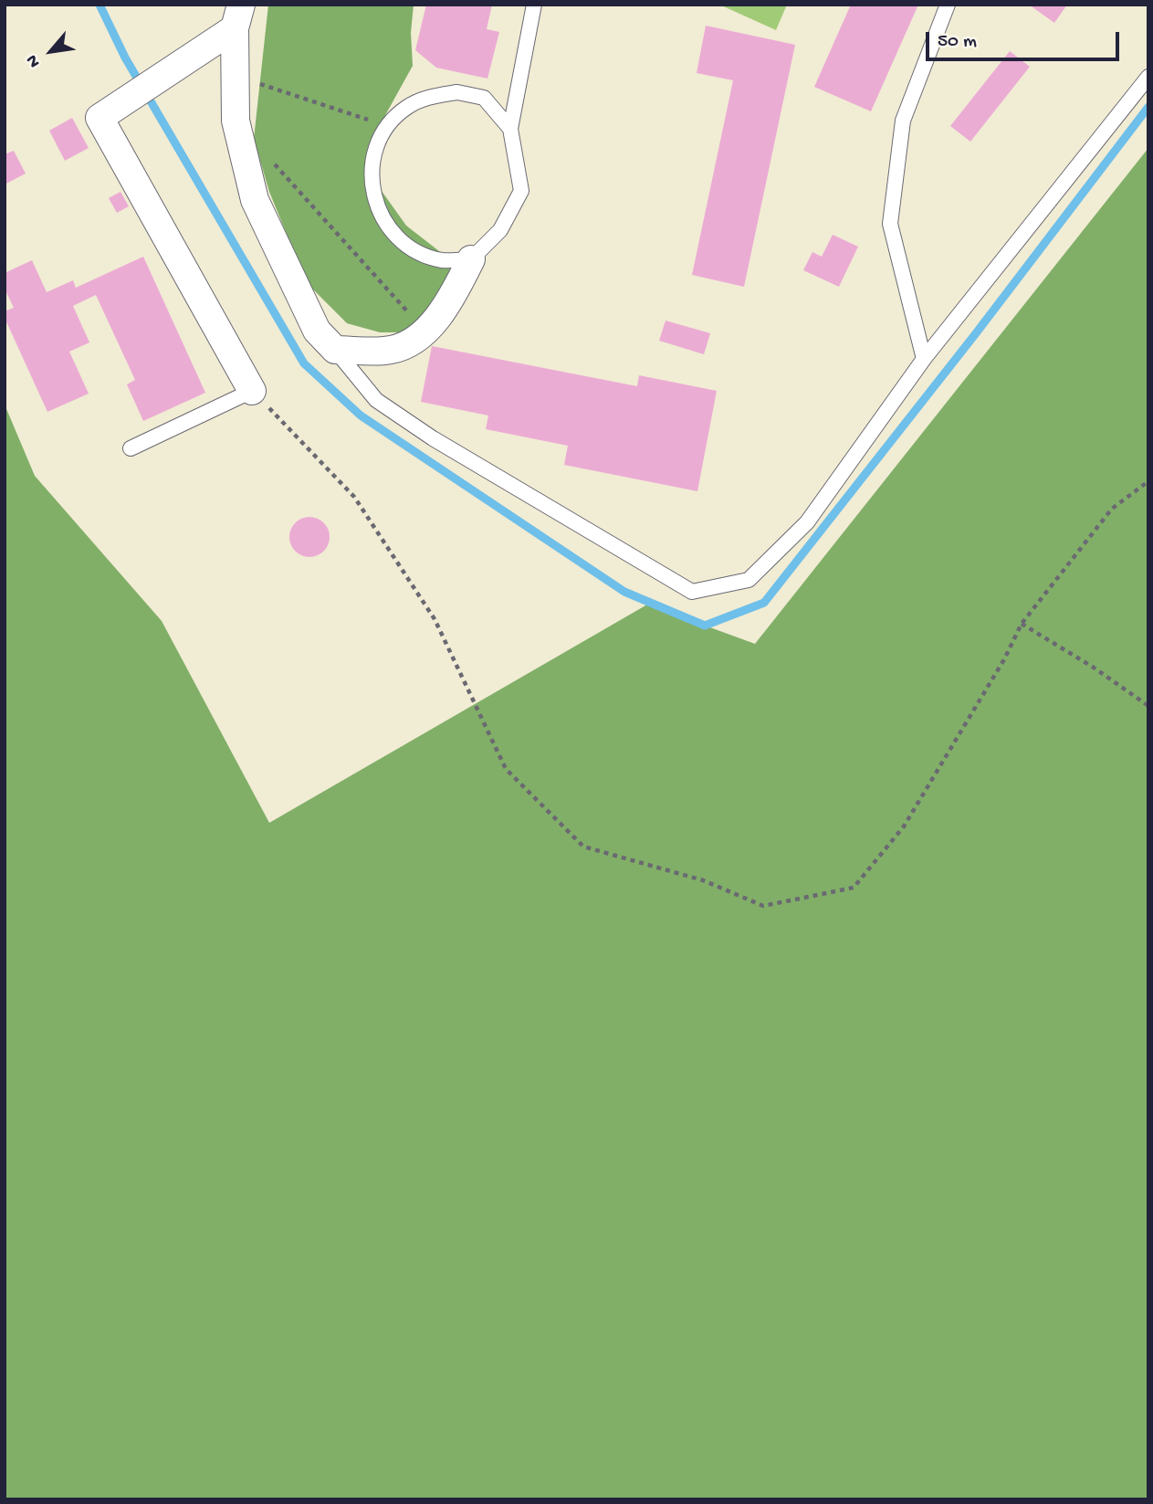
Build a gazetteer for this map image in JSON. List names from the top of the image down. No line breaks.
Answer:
{"scale_bar":"50 m","north":"bottom left"}
